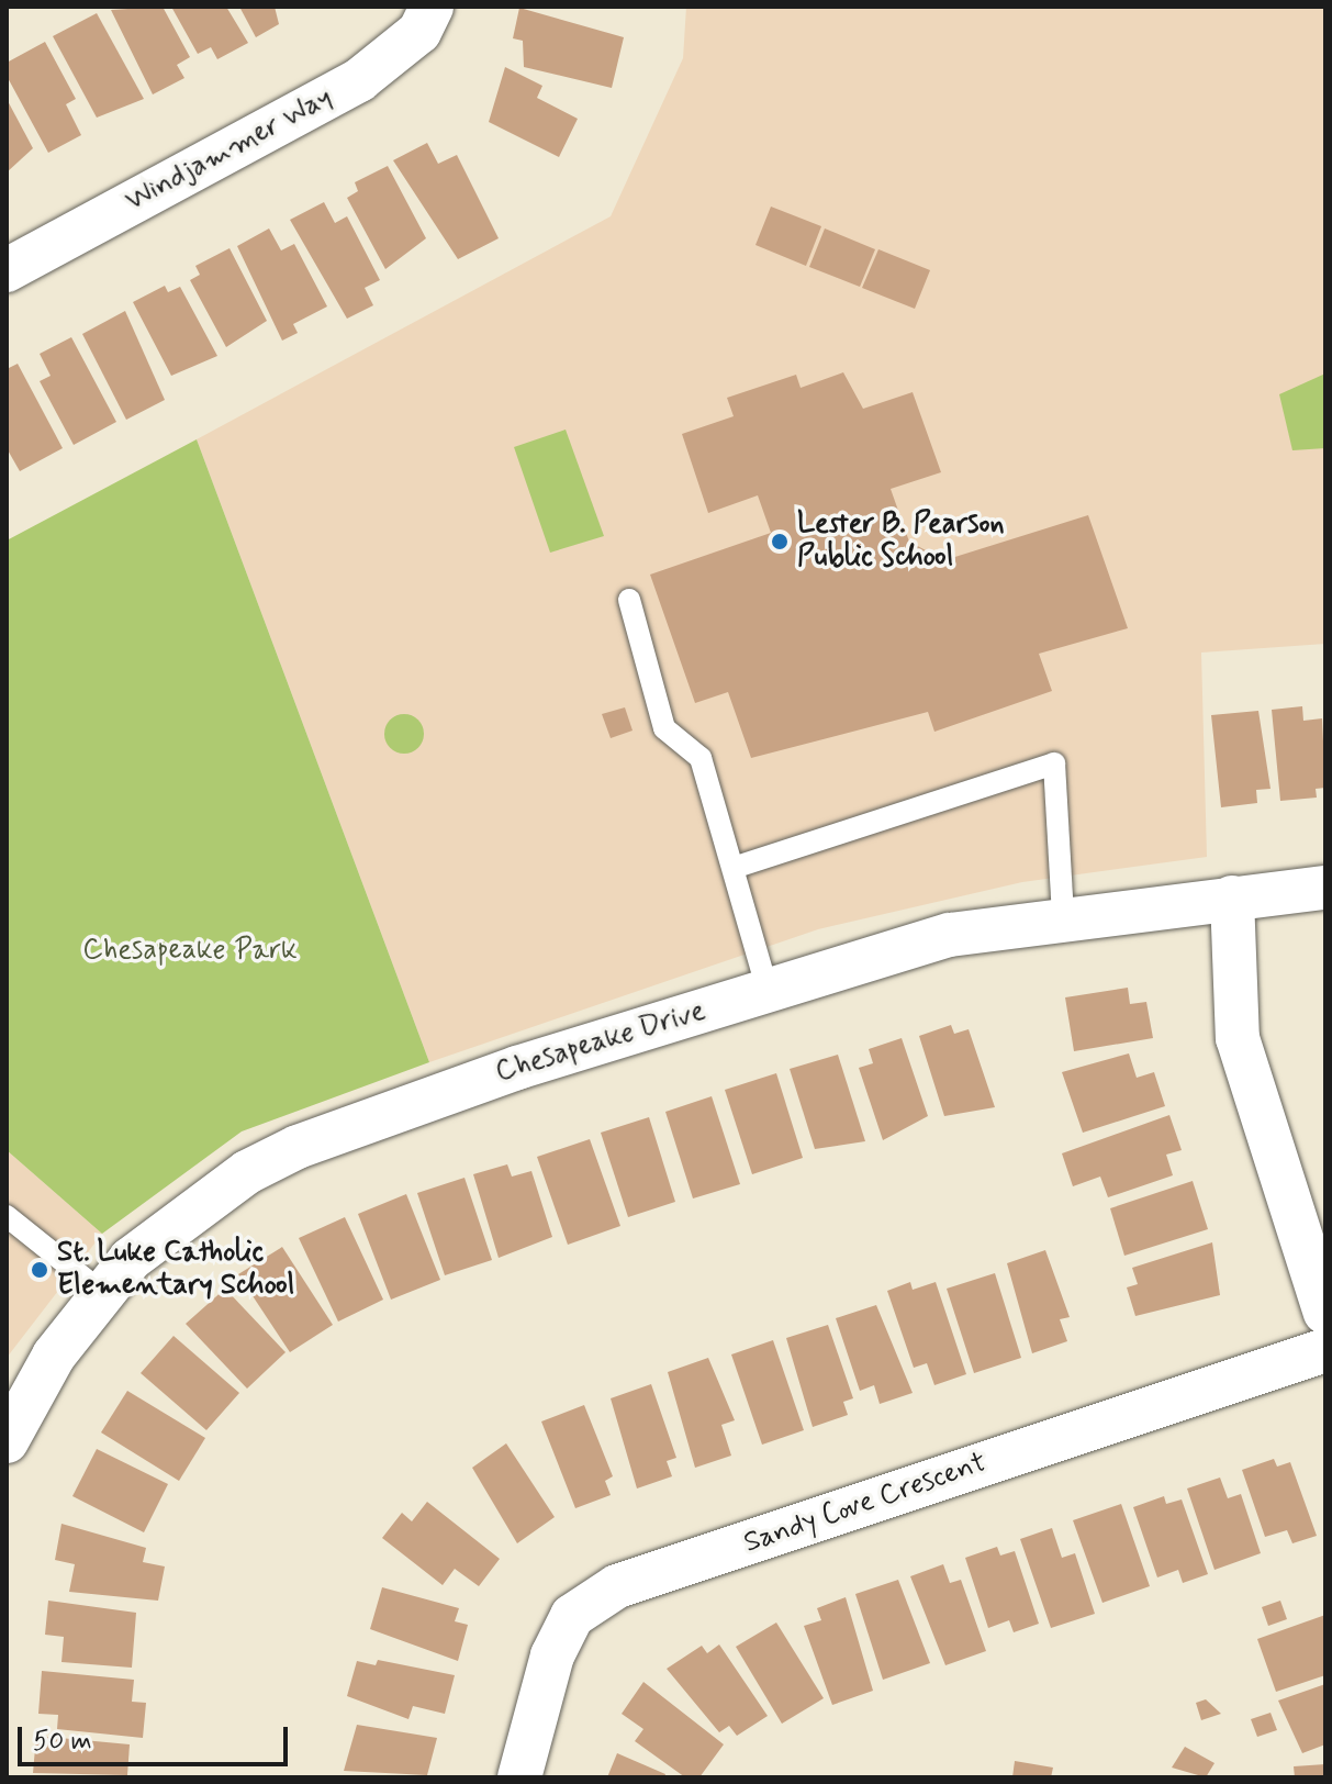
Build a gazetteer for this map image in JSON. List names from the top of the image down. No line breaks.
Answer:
{"streets":{"street":["Windjammer Way","Chesapeake Drive","Sandy Cove Crescent"]},"parks":["Chesapeake Park"],"places":["Lester B. Pearson Public School","St. Luke Catholic Elementary School"],"scale_bar":"50 m"}
